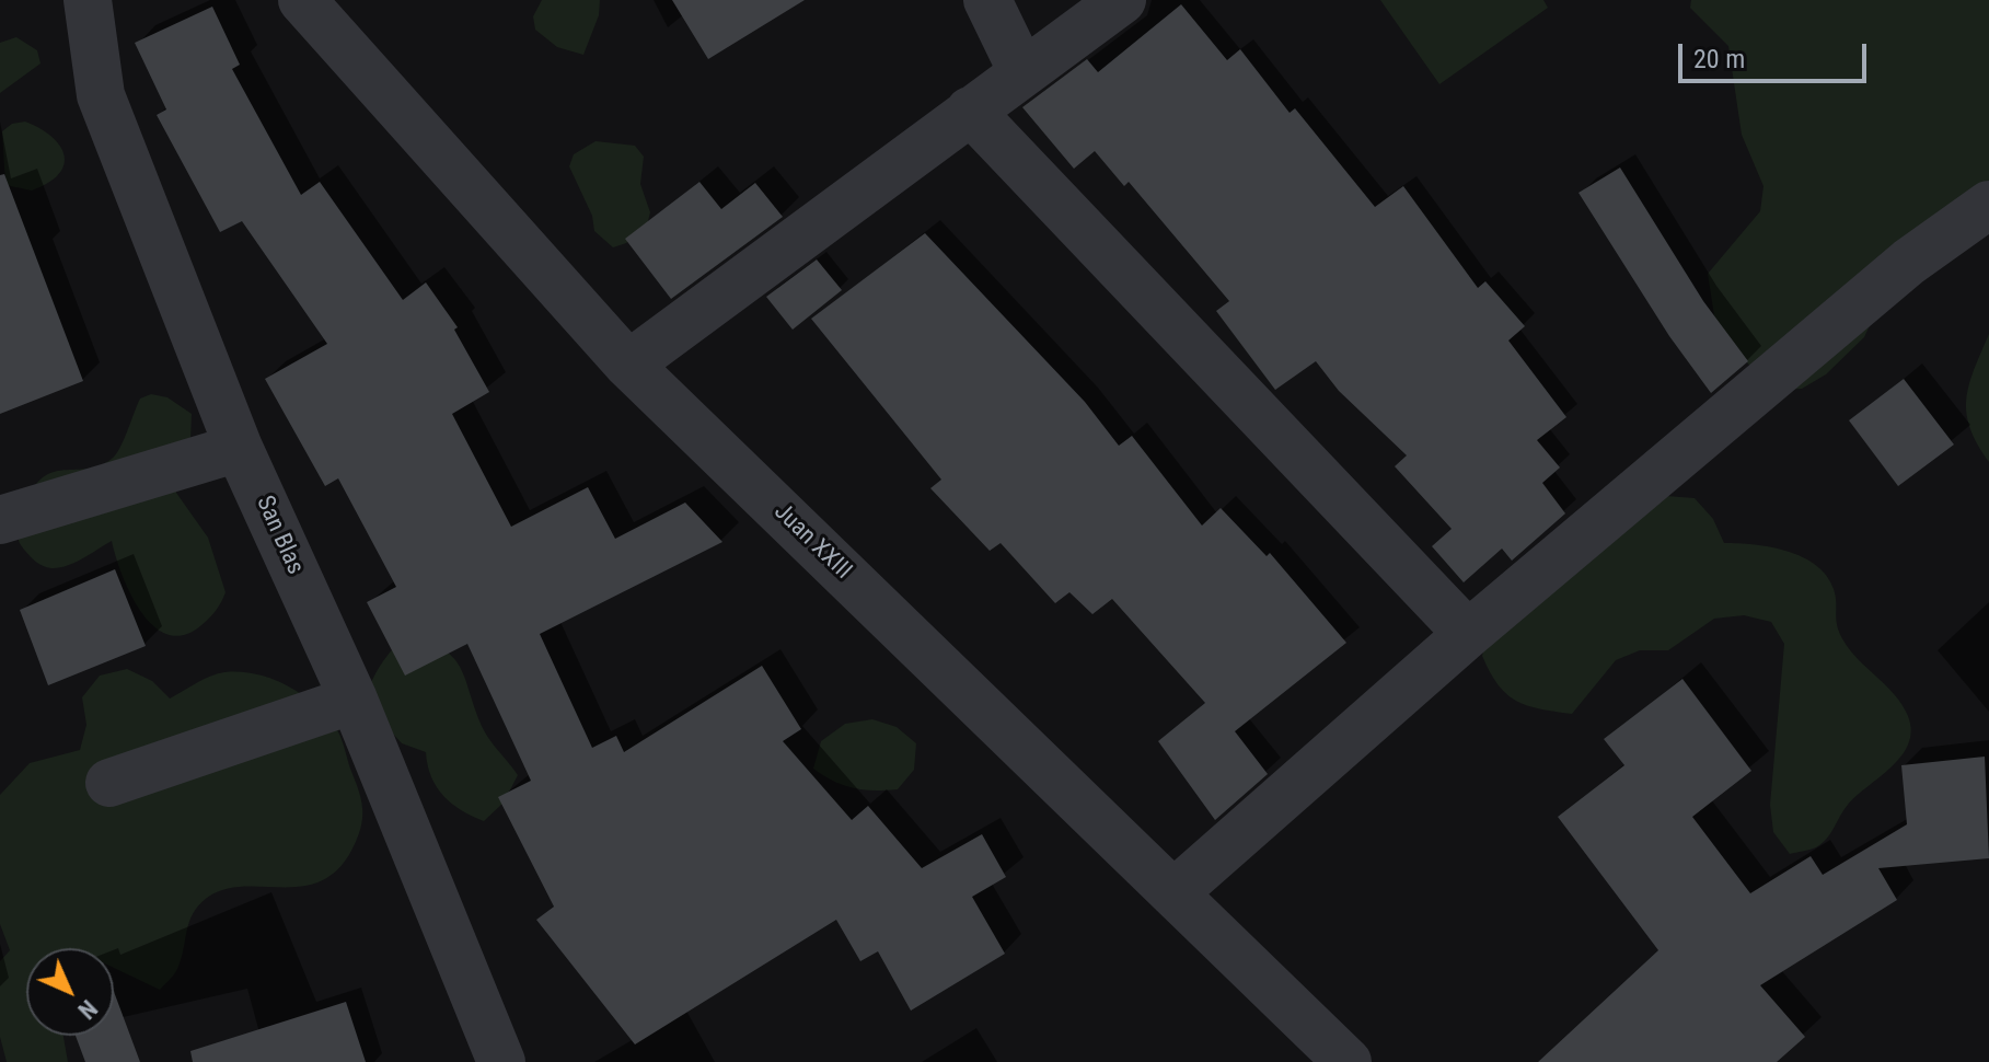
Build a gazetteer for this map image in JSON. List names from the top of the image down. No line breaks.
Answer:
{"streets":{"street":["San Blas","Juan XXIII"]},"scale_bar":"20 m","north":"bottom right"}
